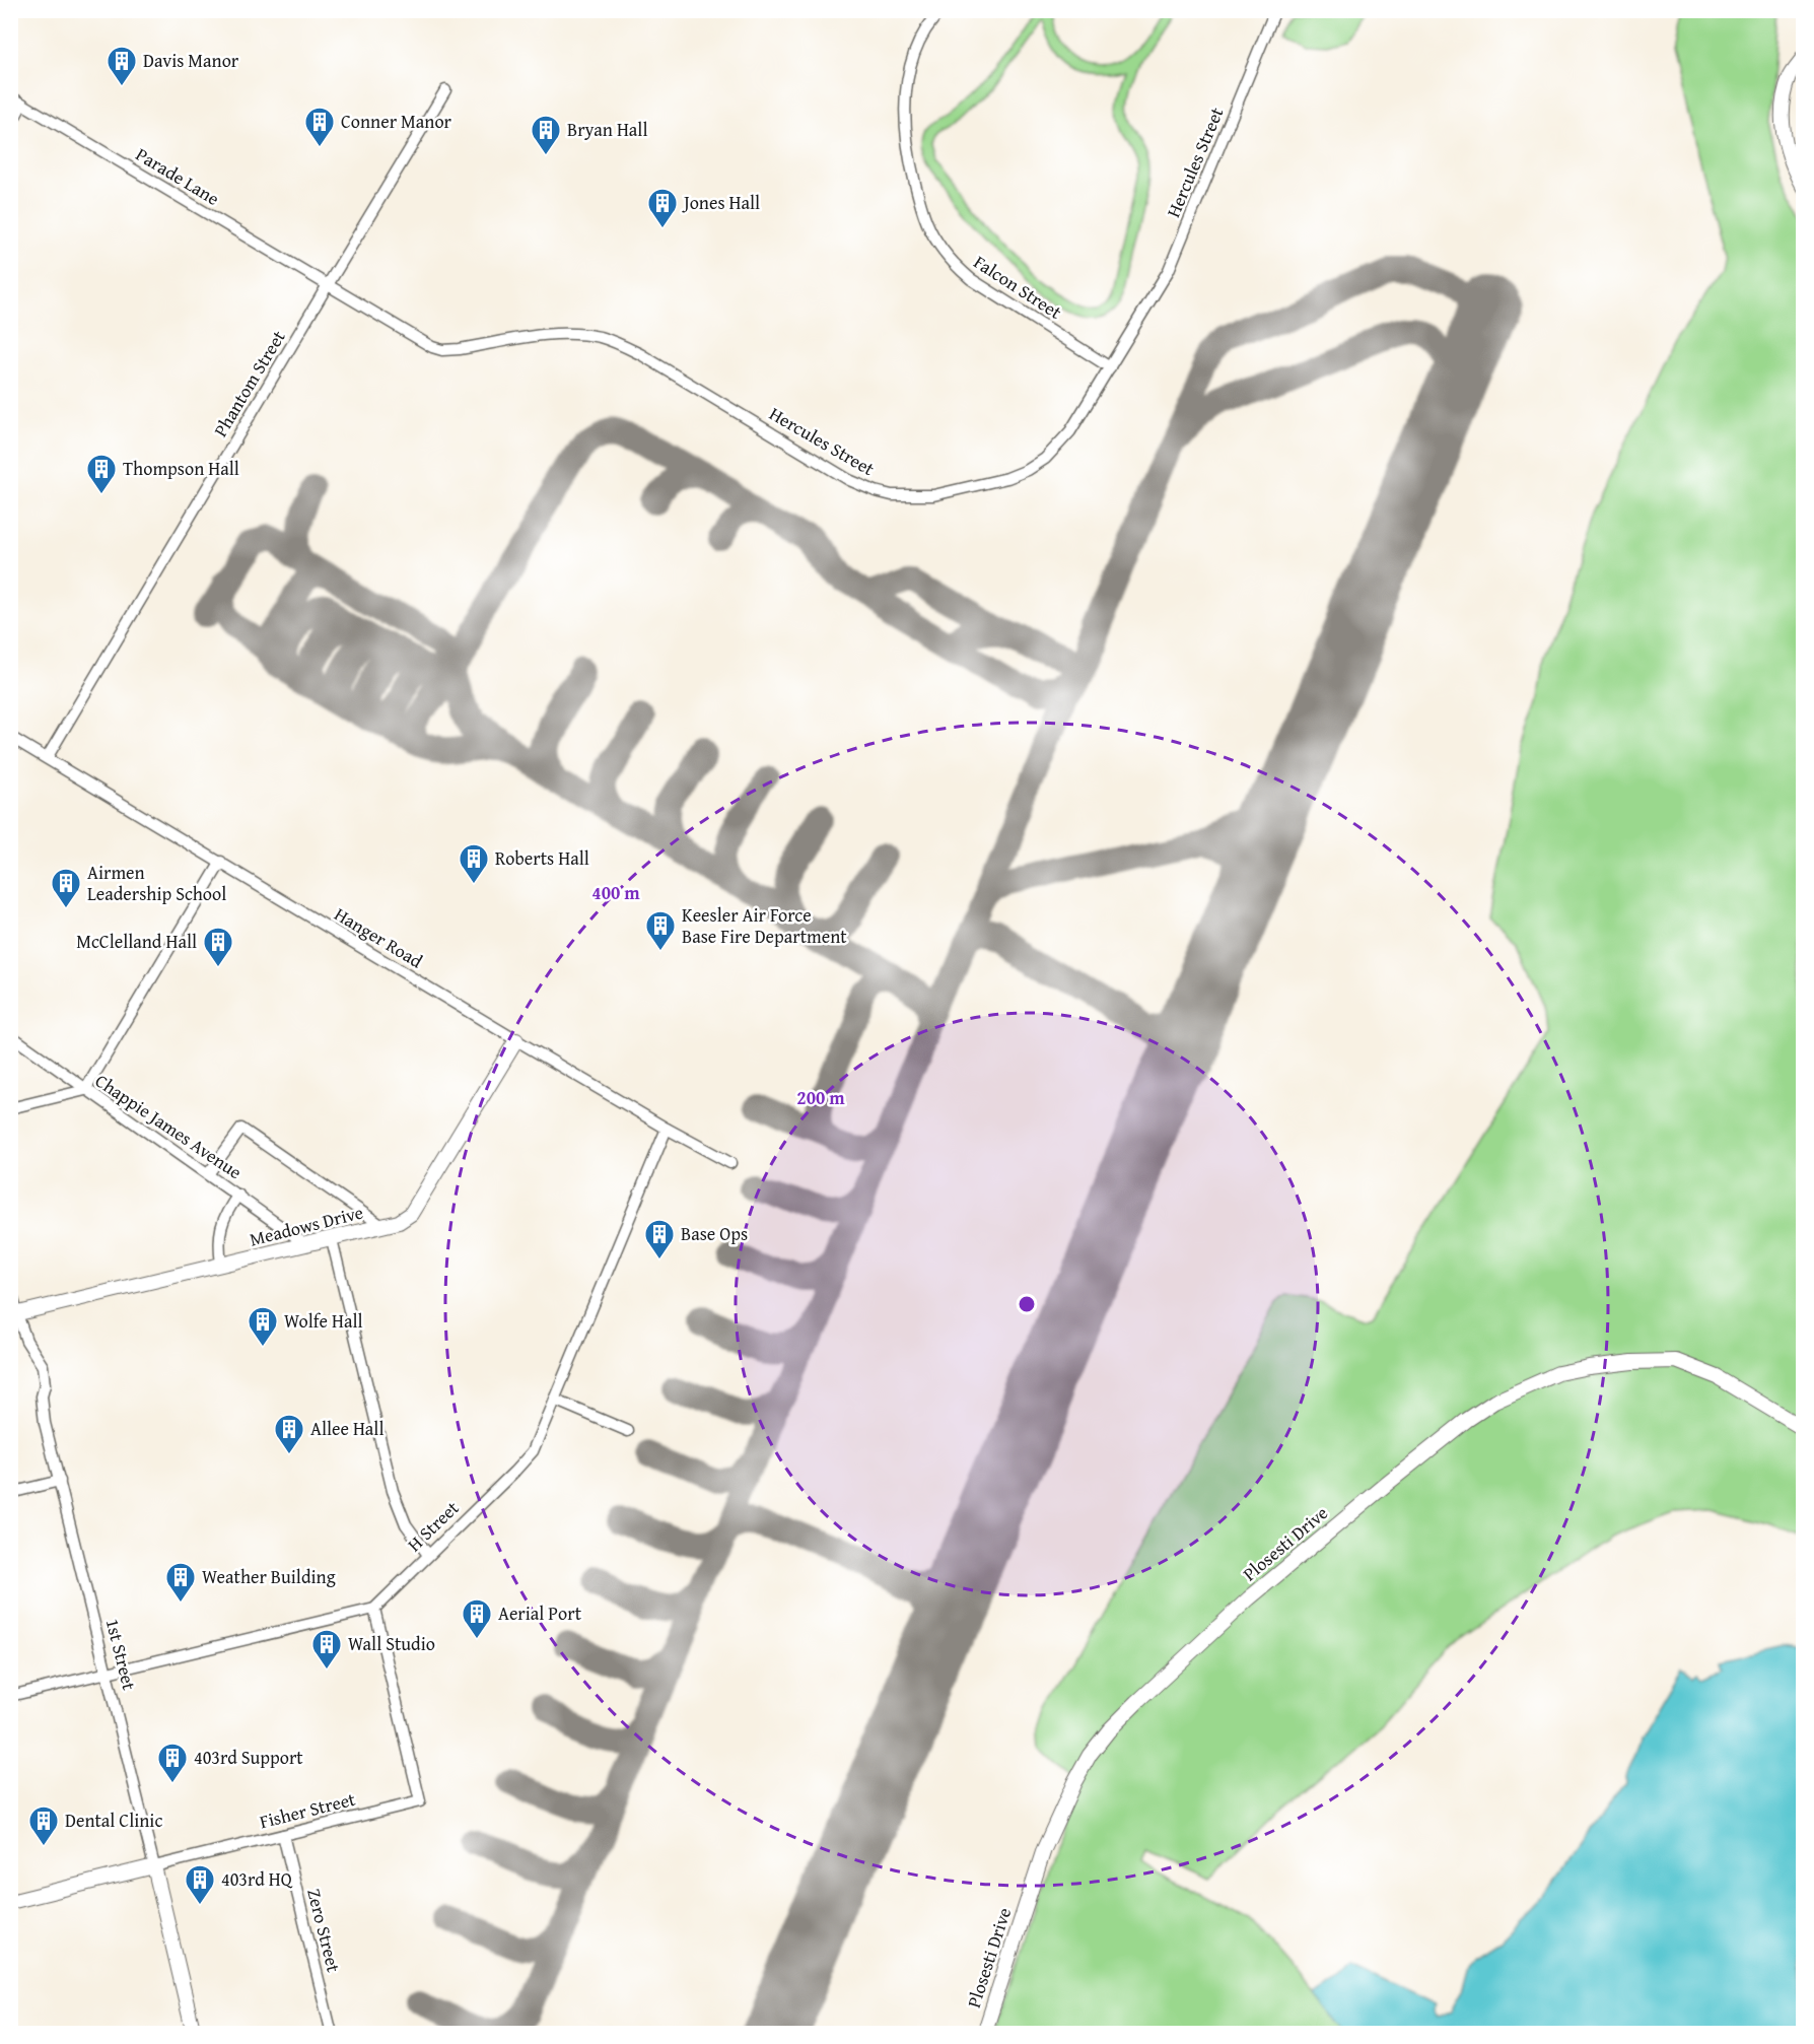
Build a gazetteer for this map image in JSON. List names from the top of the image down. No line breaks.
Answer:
{"streets":{"street":["Hercules Street","Parade Lane","Falcon Street","Phantom Street","Hanger Road","Chappie James Avenue","Meadows Drive","H Street","Plosesti Drive","1st Street","Fisher Street","Zero Street"]},"crossings":[["Hercules Street","Parade Lane"],["Hercules Street","Falcon Street"],["Hercules Street","Phantom Street"],["Parade Lane","Phantom Street"],["Phantom Street","Hanger Road"],["Hanger Road","Meadows Drive"],["Hanger Road","H Street"],["Chappie James Avenue","Meadows Drive"],["Meadows Drive","1st Street"],["H Street","Fisher Street"],["1st Street","Fisher Street"],["Fisher Street","Zero Street"]],"places":{"building":["Davis Manor","Conner Manor","Bryan Hall","Jones Hall","Thompson Hall","Roberts Hall","Airmen Leadership School","Keesler Air Force Base Fire Department","McClelland Hall","Base Ops","Wolfe Hall","Allee Hall","Weather Building","Aerial Port","Wall Studio","403rd Support","Dental Clinic","403rd HQ"]},"rings":["400 m","200 m"]}
